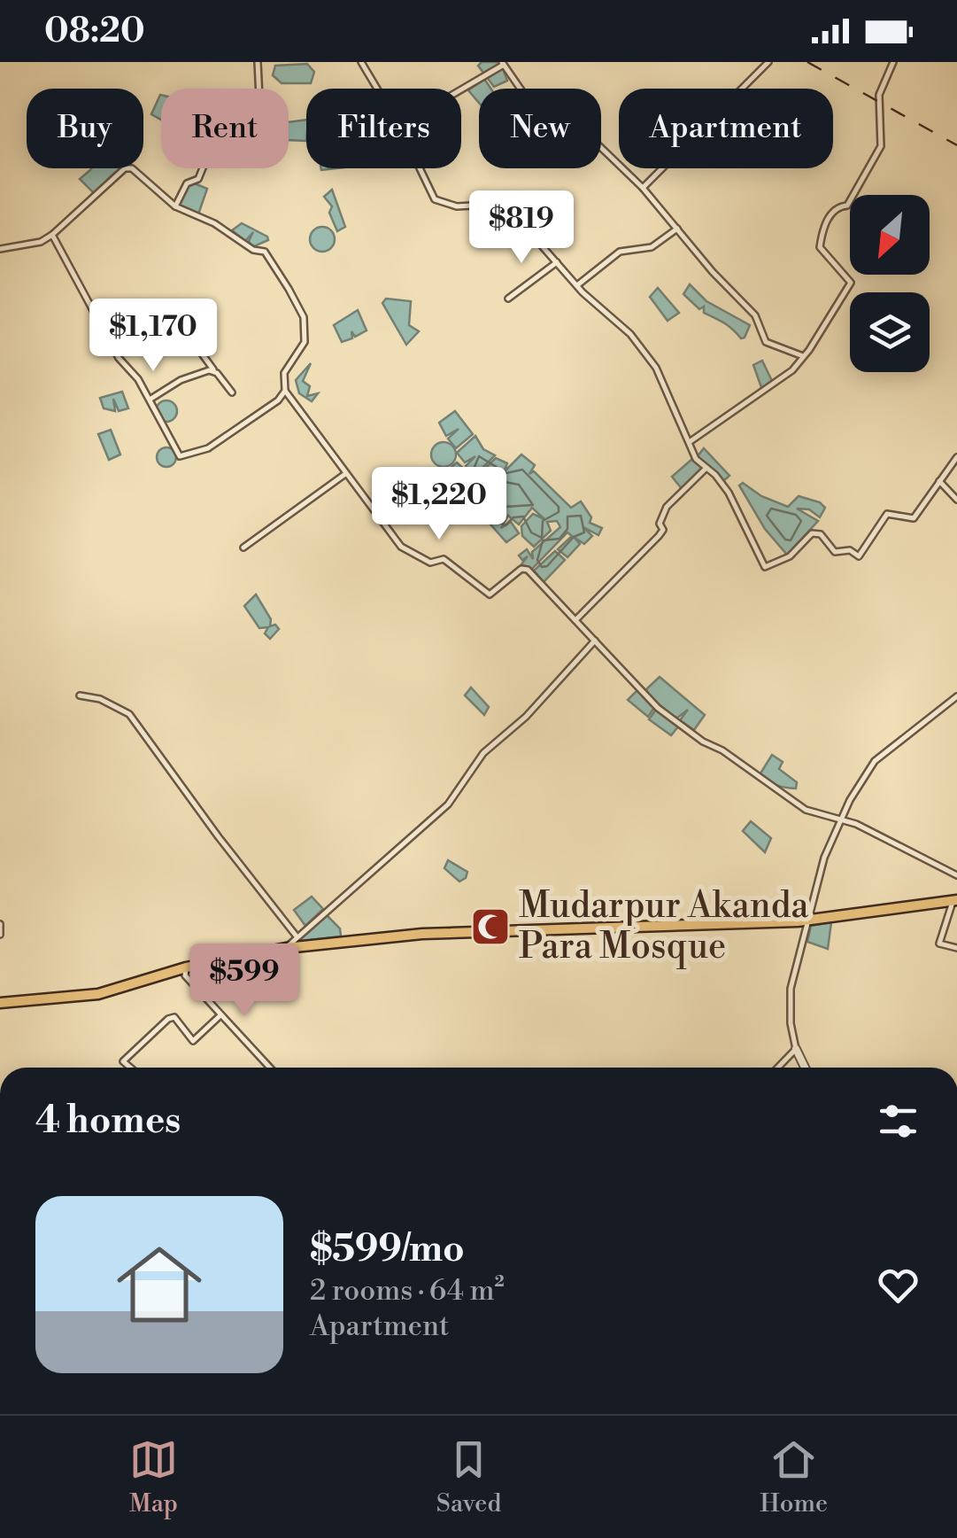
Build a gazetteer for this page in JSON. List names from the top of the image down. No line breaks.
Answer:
{"places":{"mosque":["Mudarpur Akanda Para Mosque"]},"north":"bottom left","page":{"status":"08:20","chip":["Buy","Rent","Filters","New","Apartment"],"price":["$819","$1,170","$1,220","$599"],"heading":"4 homes","list":[{"name":"$599/mo","note":"2 rooms · 64 m² · Apartment"}],"tabs":["Map","Saved","Home"]}}
